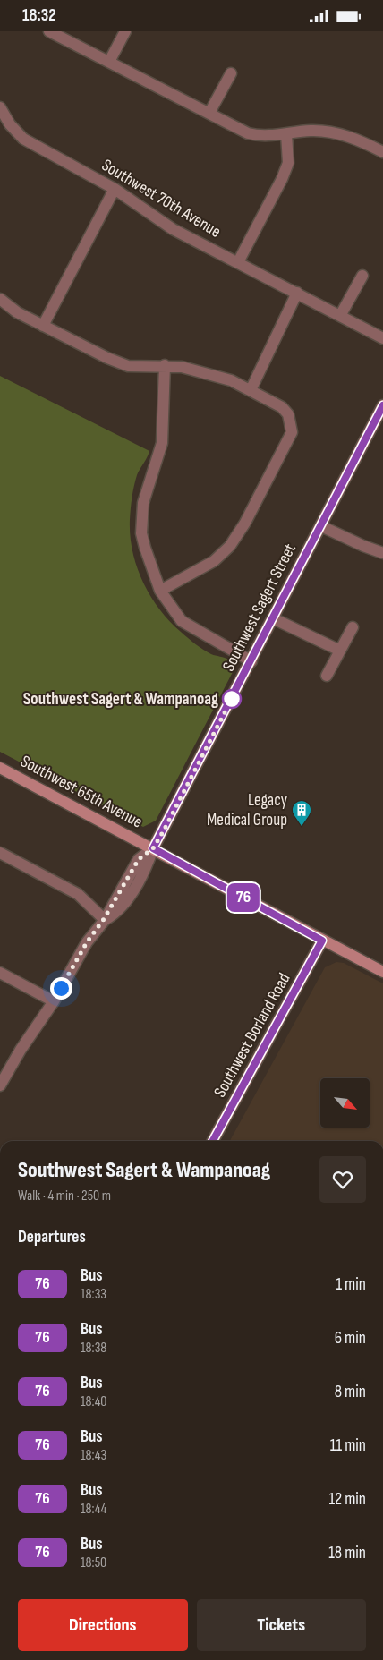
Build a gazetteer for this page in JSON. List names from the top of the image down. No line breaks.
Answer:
{"streets":{"main road":["Southwest Sagert Street","Southwest 65th Avenue","Southwest Borland Road"],"street":["Southwest 70th Avenue"]},"crossings":[["Southwest Sagert Street","Southwest 65th Avenue"],["Southwest 65th Avenue","Southwest Borland Road"]],"places":{"other":["Southwest Sagert & Wampanoag"],"building":["Legacy Medical Group"]},"lines":["bus line 76"],"north":"bottom right","page":{"status":"18:32","on_map":"76","heading":[["Southwest Sagert & Wampanoag","Walk · 4 min · 250 m"],"Departures"],"list":[{"mark":"76","name":"Bus","note":"18:33","value":"1 min"},{"mark":"76","name":"Bus","note":"18:38","value":"6 min"},{"mark":"76","name":"Bus","note":"18:40","value":"8 min"},{"mark":"76","name":"Bus","note":"18:43","value":"11 min"},{"mark":"76","name":"Bus","note":"18:44","value":"12 min"},{"mark":"76","name":"Bus","note":"18:50","value":"18 min"}],"buttons":["Directions","Tickets"]}}
